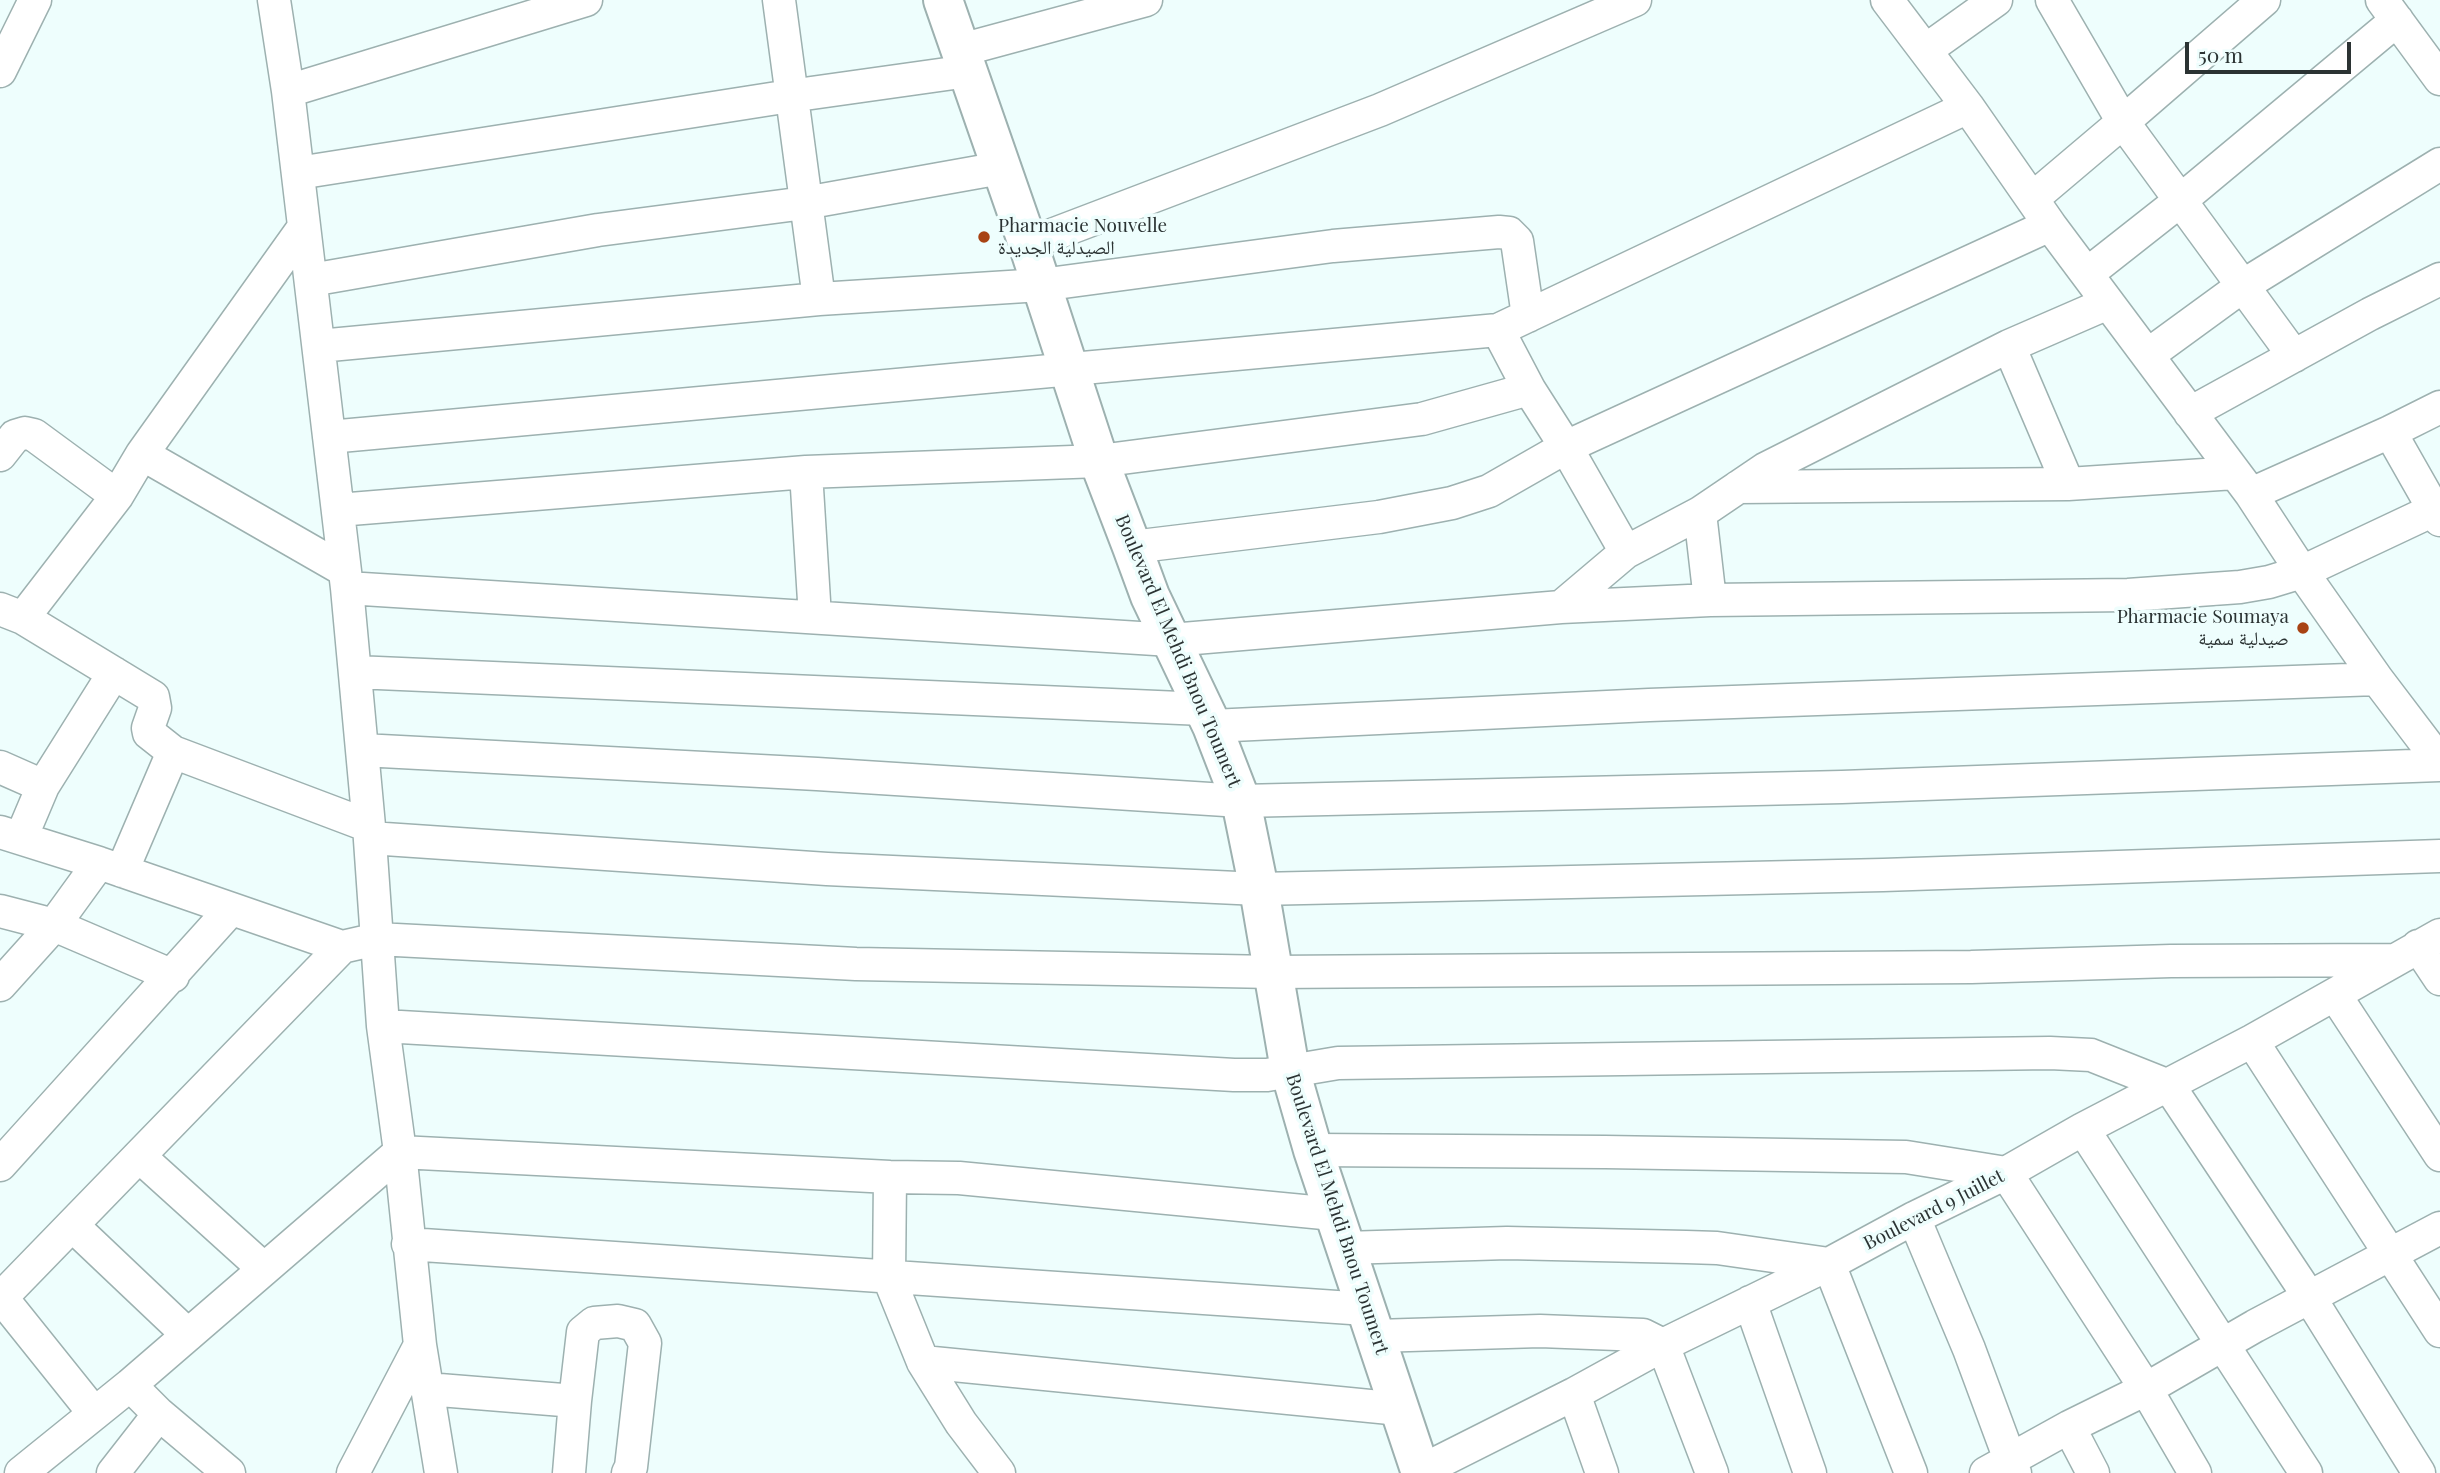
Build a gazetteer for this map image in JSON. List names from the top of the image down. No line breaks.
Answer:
{"streets":{"main road":["Boulevard El Mehdi Bnou Toumert"],"street":["Boulevard 9 Juillet"]},"crossings":[["Boulevard El Mehdi Bnou Toumert","Boulevard 9 Juillet"]],"places":["Pharmacie Nouvelle الصيدلية الجديدة","Pharmacie Soumaya صيدلية سمية"],"scale_bar":"50 m"}
